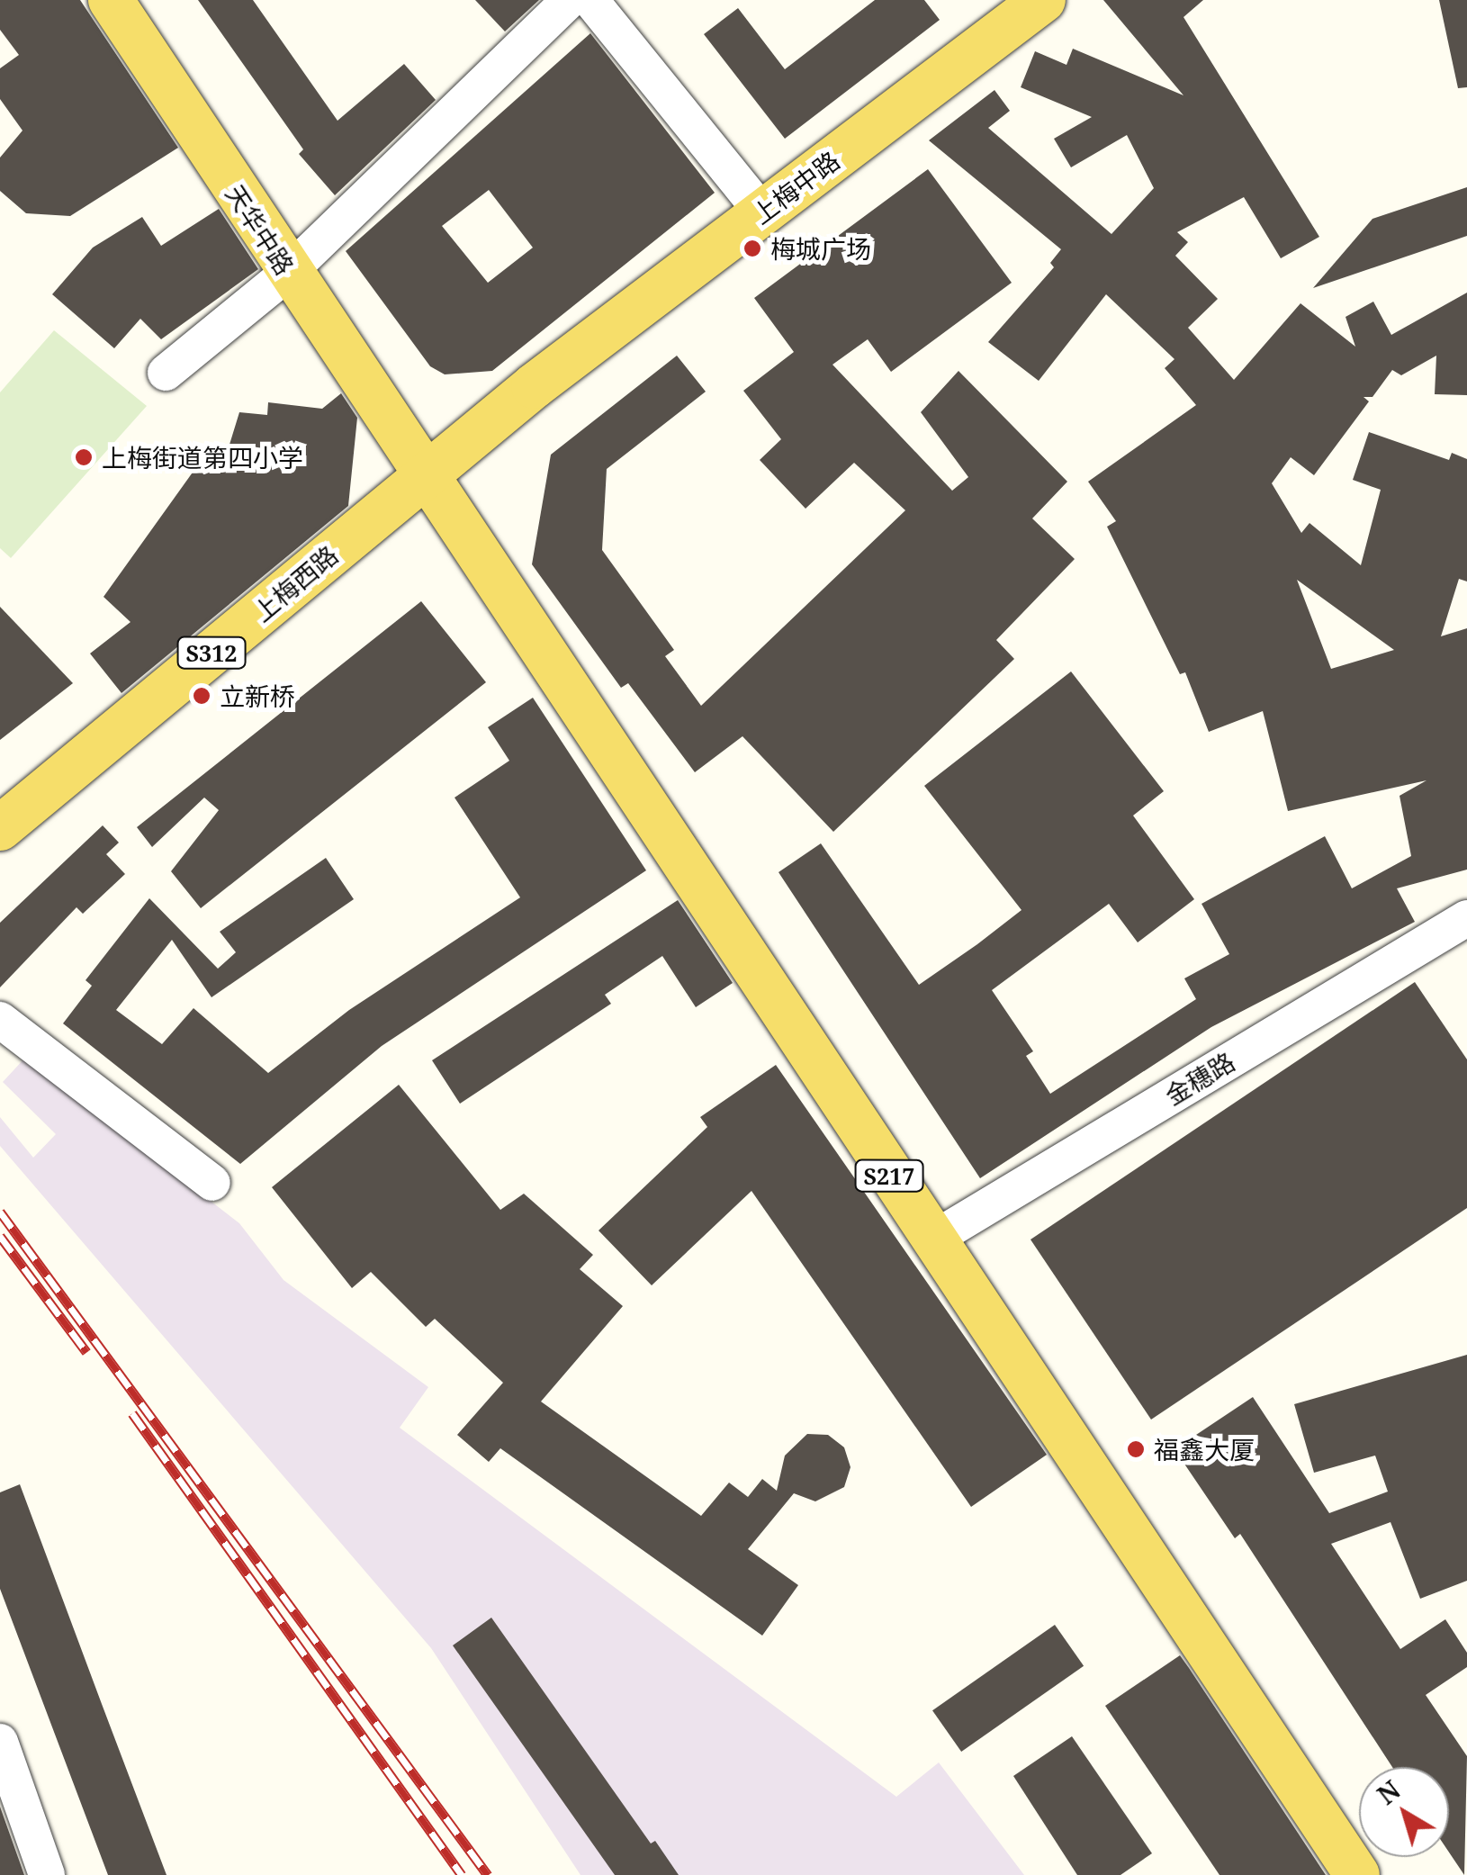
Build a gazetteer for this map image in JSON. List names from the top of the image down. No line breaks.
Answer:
{"streets":{"main road":["上梅中路","天华中路","上梅西路","S312","S217"],"street":["金穗路"]},"crossings":[["上梅中路","天华中路"],["上梅中路","上梅西路"],["上梅中路","S217"],["天华中路","上梅西路"],["天华中路","S217"],["上梅西路","S217"],["金穗路","S217"]],"places":["梅城广场","上梅街道第四小学","立新桥","福鑫大厦"],"north":"top left"}
